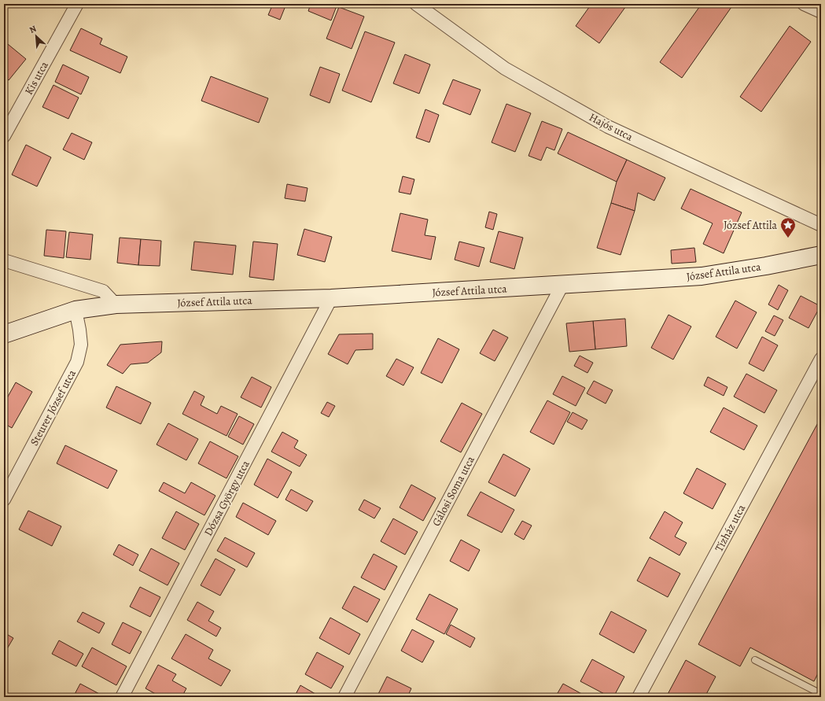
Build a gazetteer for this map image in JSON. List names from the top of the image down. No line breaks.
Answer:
{"streets":{"street":["Kis utca","Hajós utca","József Attila utca","Steurer József utca","Gálosi Soma utca","Dózsa György utca","Tízház utca"]},"crossings":[["József Attila utca","Steurer József utca"],["József Attila utca","Gálosi Soma utca"],["József Attila utca","Dózsa György utca"]],"places":{"place":["József Attila"]},"north":"top left"}
